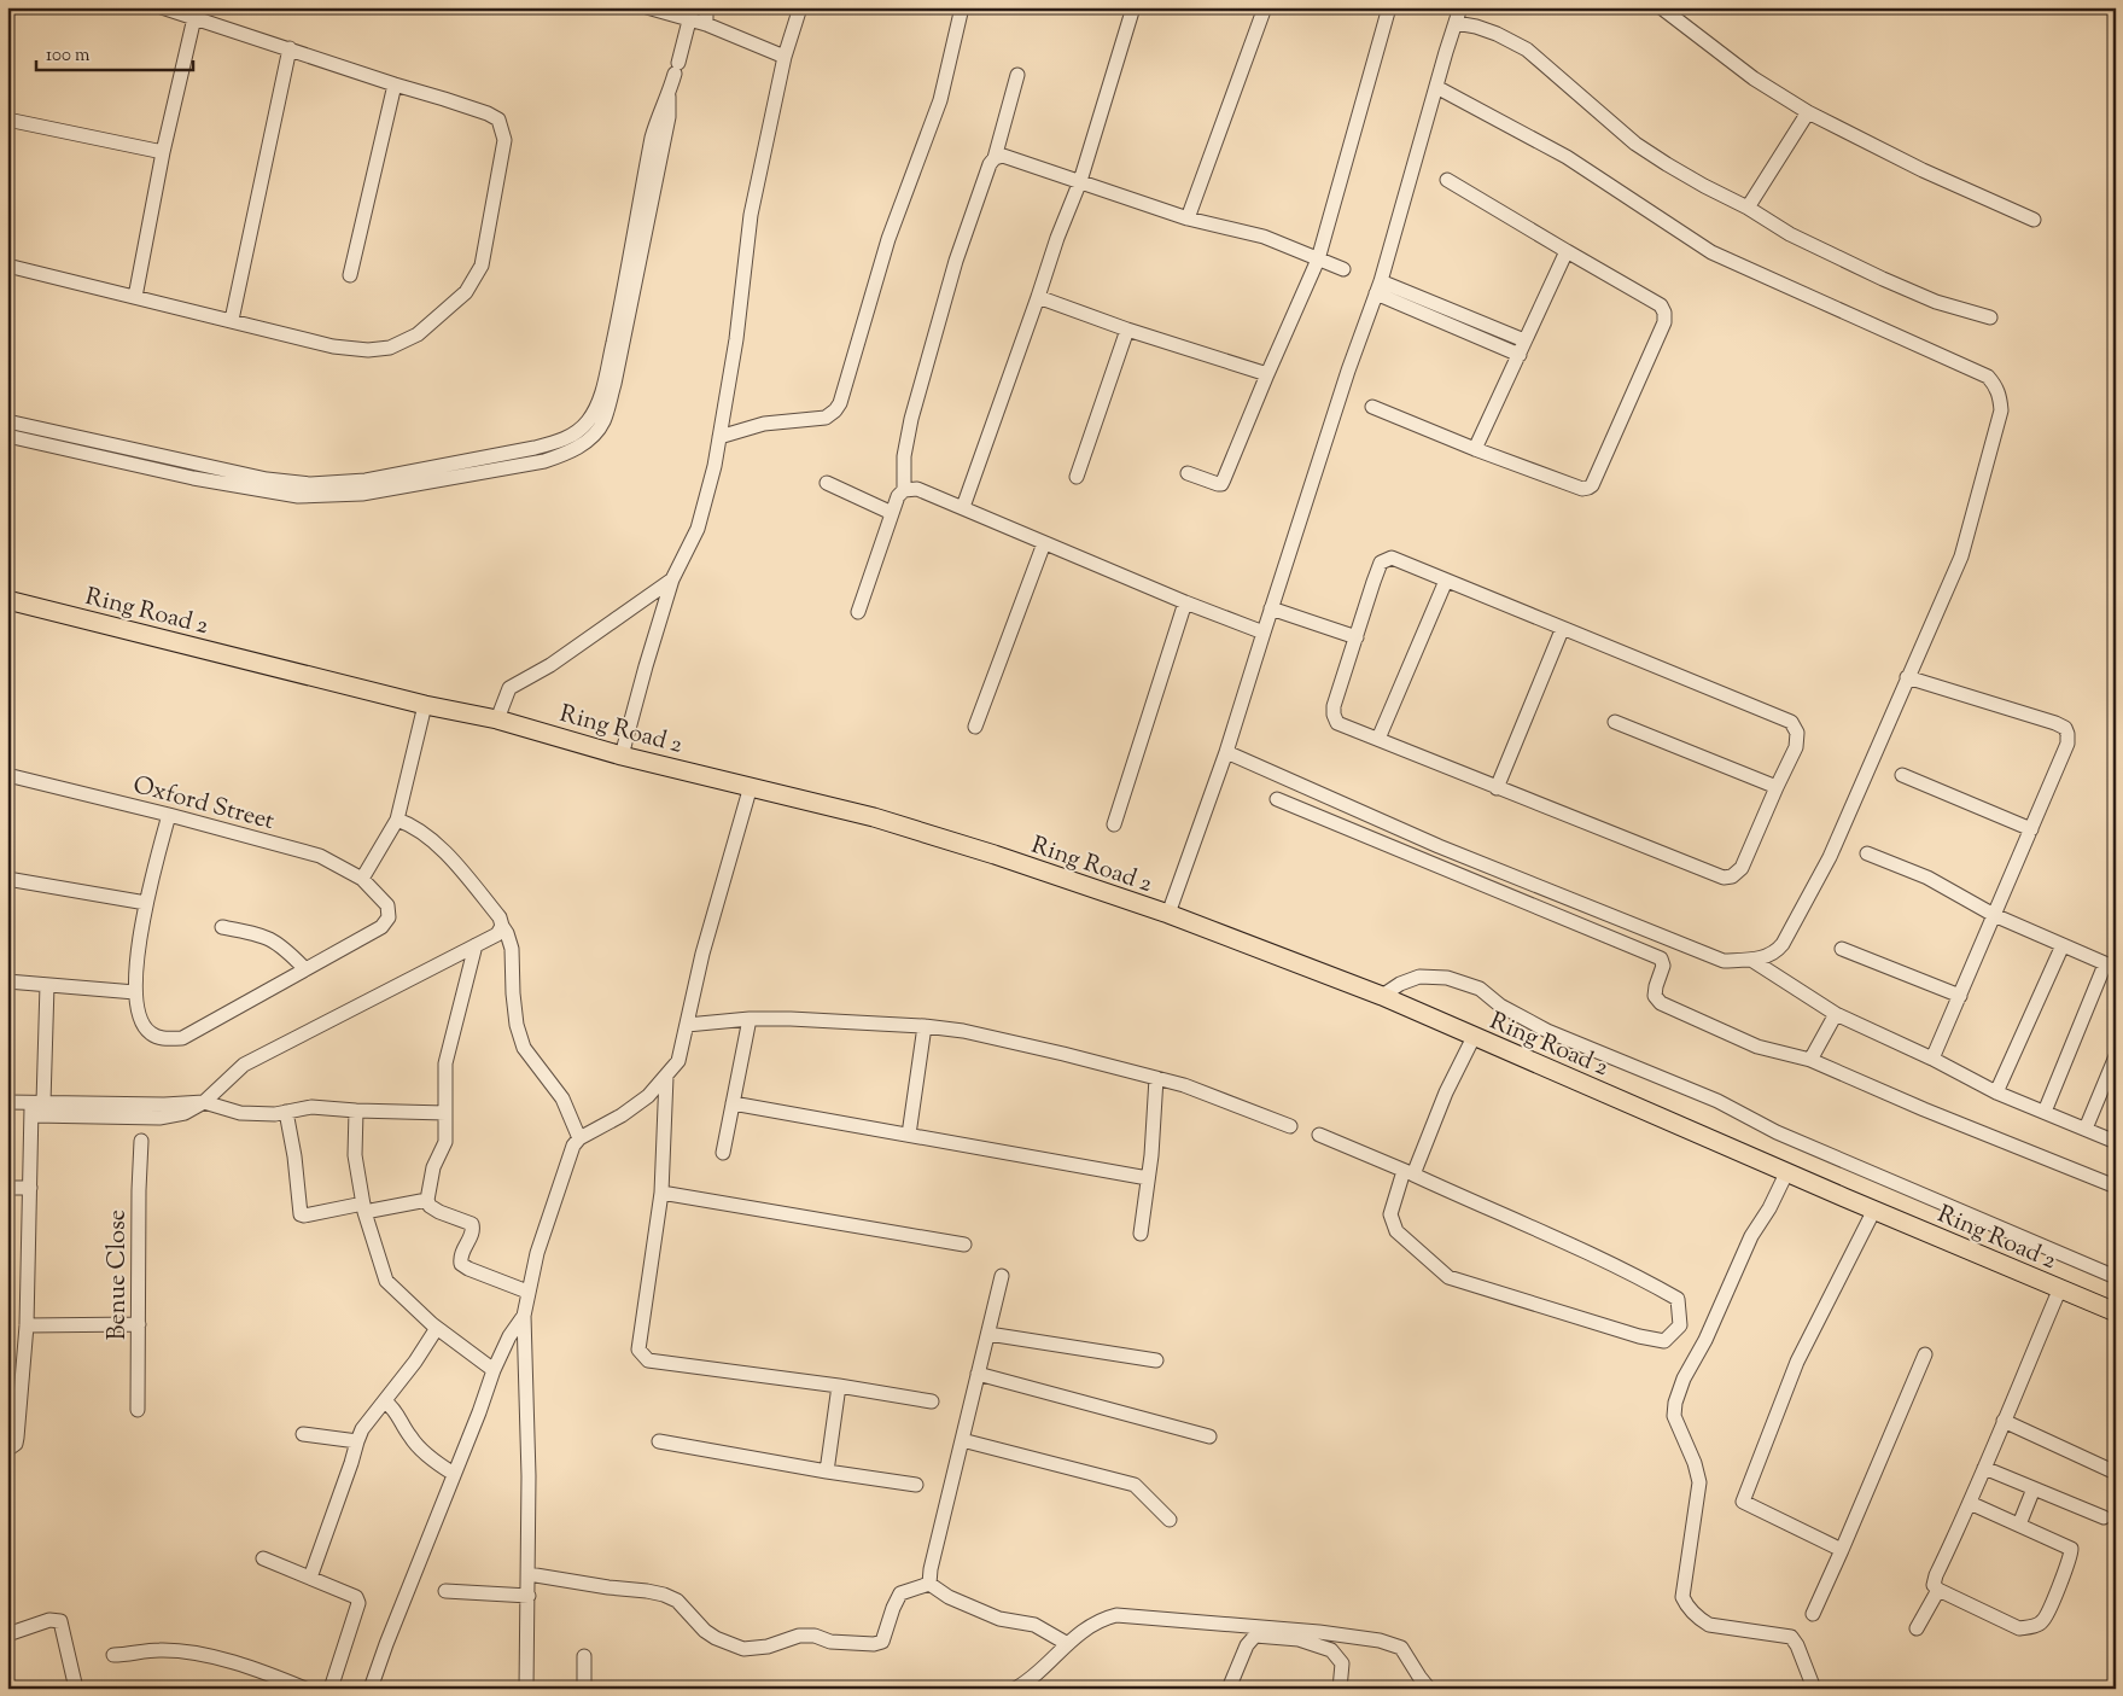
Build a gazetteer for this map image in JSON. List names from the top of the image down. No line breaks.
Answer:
{"streets":{"main road":["Ring Road 2"],"street":["Oxford Street","Benue Close"]},"scale_bar":"100 m"}
